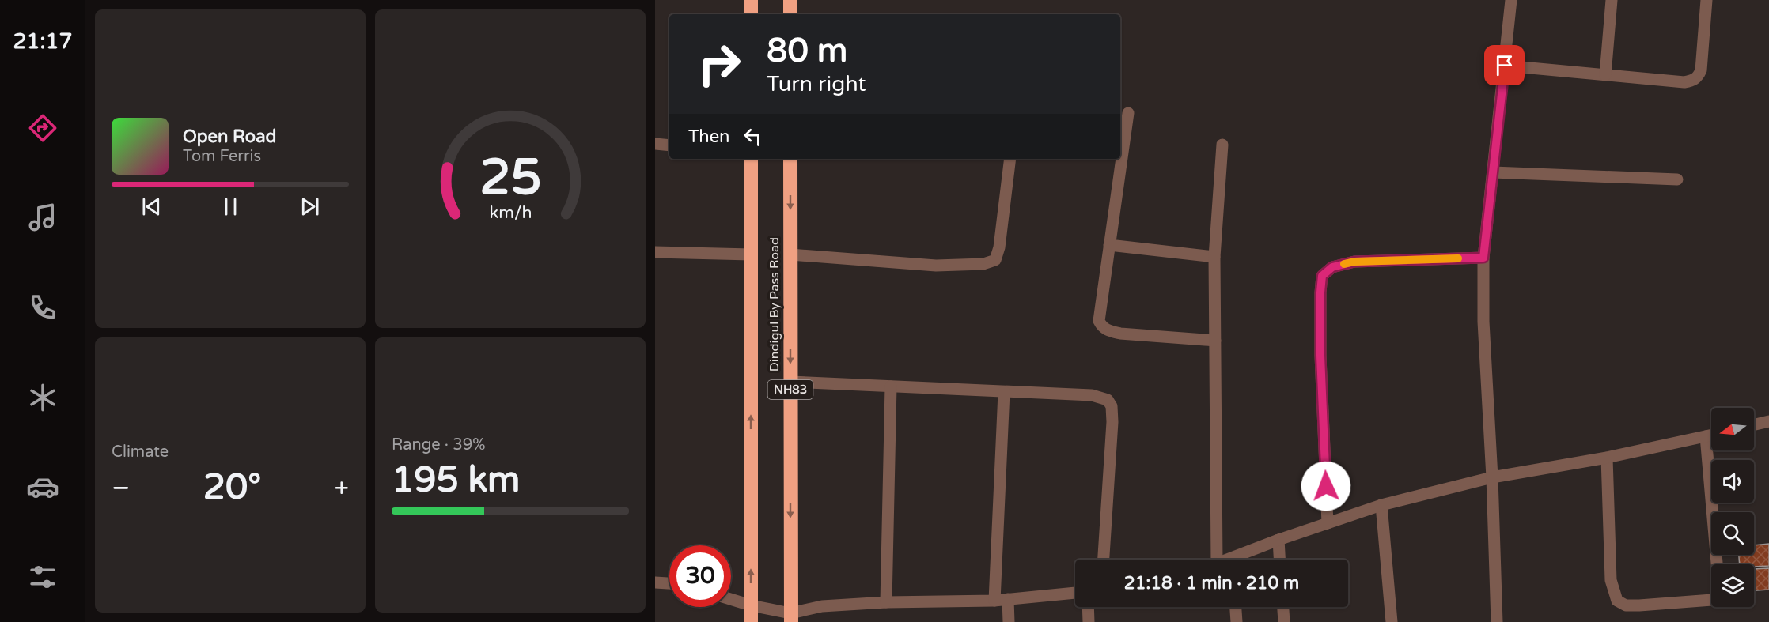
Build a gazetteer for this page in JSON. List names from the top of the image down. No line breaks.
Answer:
{"streets":{"highway":["Dindigul By Pass Road","NH83"]},"north":"left","page":{"tabs":"21:17","turn":["80 m","Turn right"],"then":"Then","song":["Open Road","Tom Ferris"],"tile":["Climate",["Range · 39%","195 km"]],"heat":["−","20°","+"],"limit":"30","trip":"21:18 · 1 min · 210 m","gauge":["25","km/h"]}}
